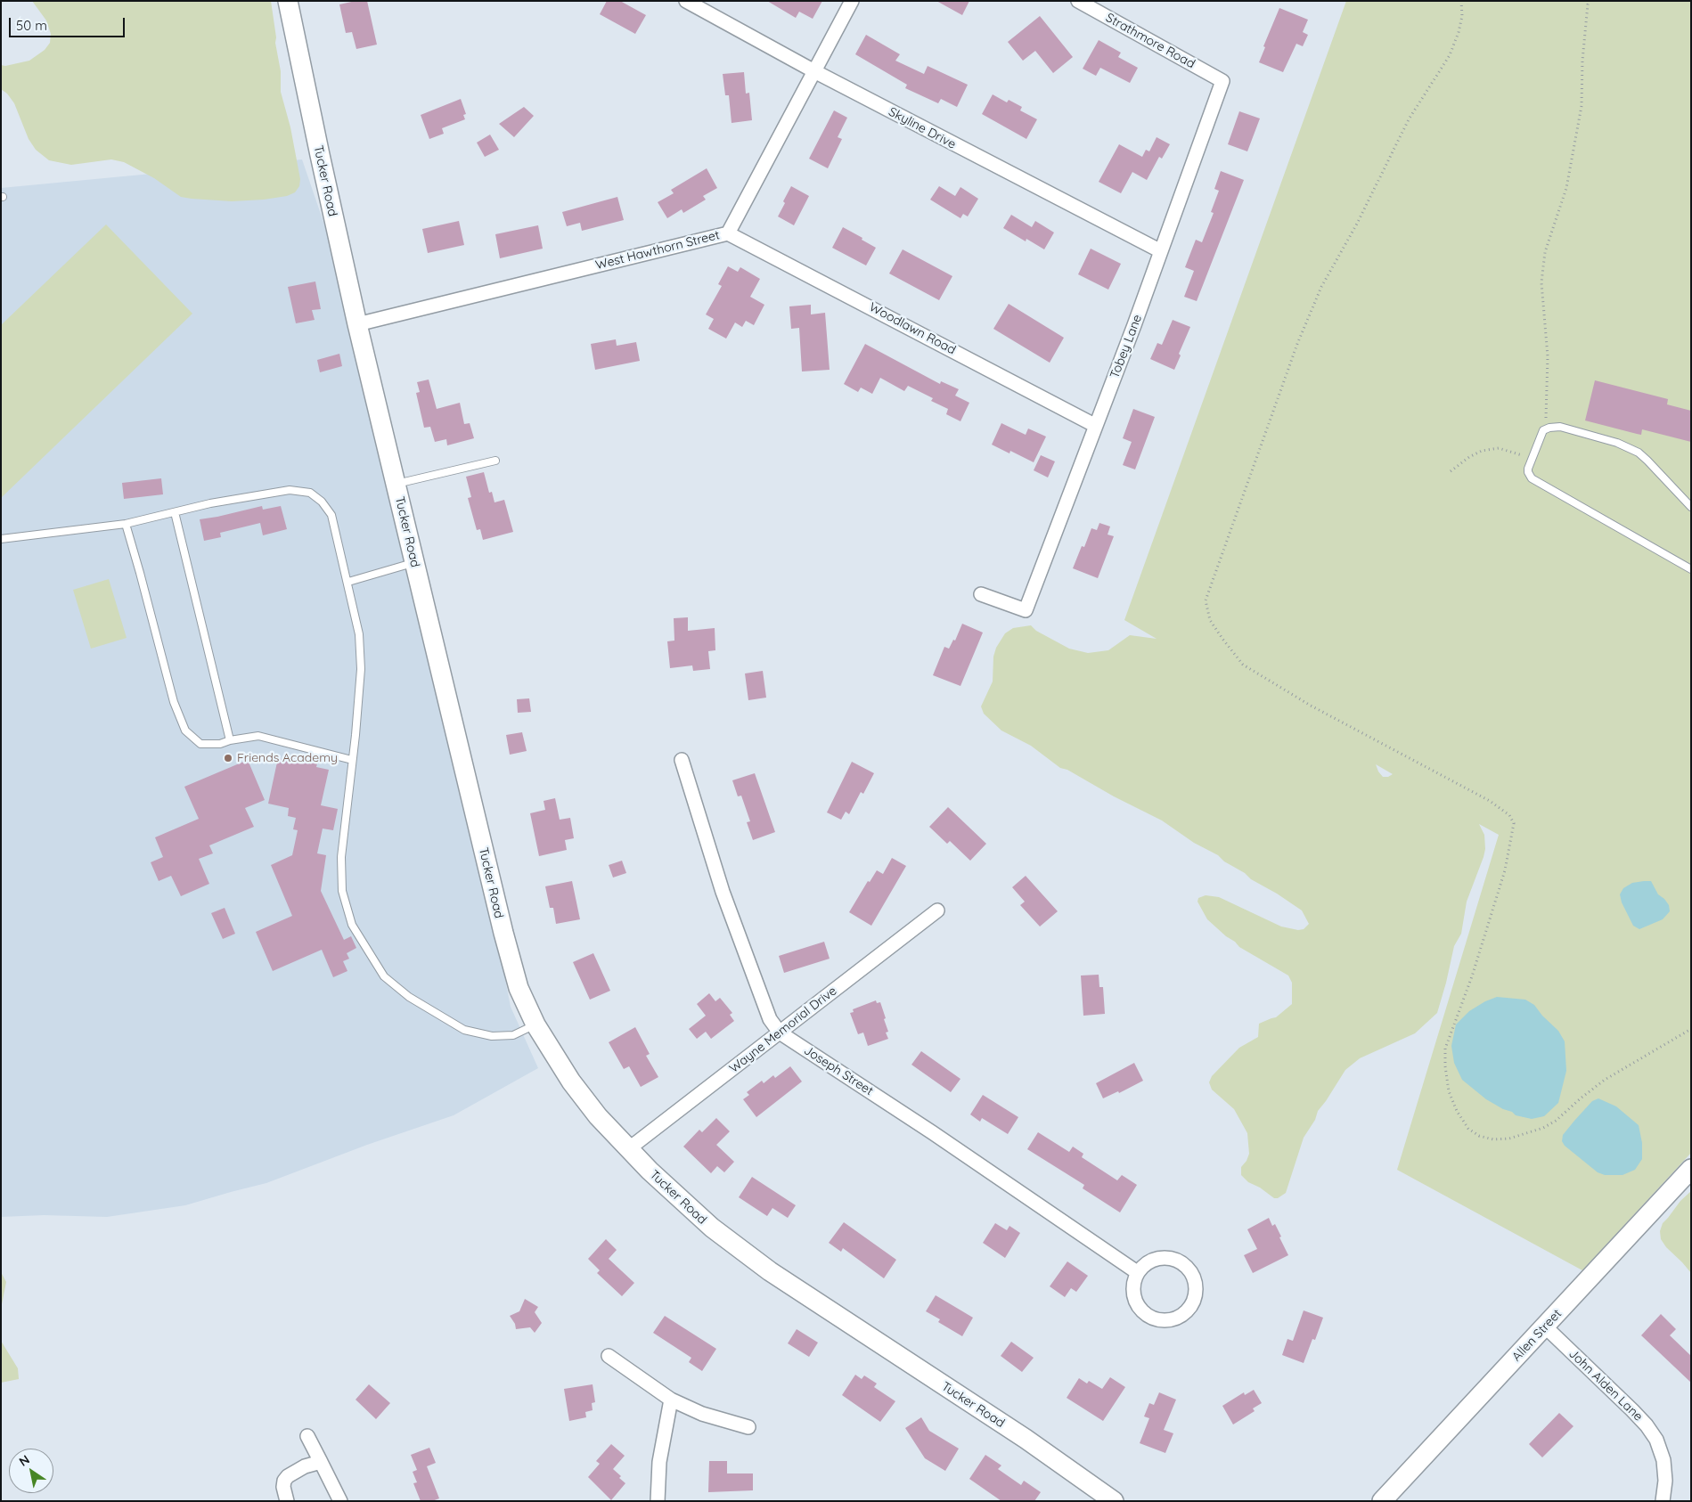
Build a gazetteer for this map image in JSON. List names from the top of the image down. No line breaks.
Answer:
{"streets":{"main road":["Tucker Road","Allen Street"],"street":["Strathmore Road","Skyline Drive","West Hawthorn Street","Woodlawn Road","Tobey Lane","Wayne Memorial Drive","Joseph Street","John Alden Lane"]},"crossings":[["Strathmore Road","Tobey Lane"],["Skyline Drive","West Hawthorn Street"],["Skyline Drive","Tobey Lane"],["Tucker Road","West Hawthorn Street"],["Tucker Road","Wayne Memorial Drive"],["West Hawthorn Street","Woodlawn Road"],["Woodlawn Road","Tobey Lane"],["Wayne Memorial Drive","Joseph Street"],["Allen Street","John Alden Lane"]],"places":["Friends Academy"],"scale_bar":"50 m","north":"top left"}
